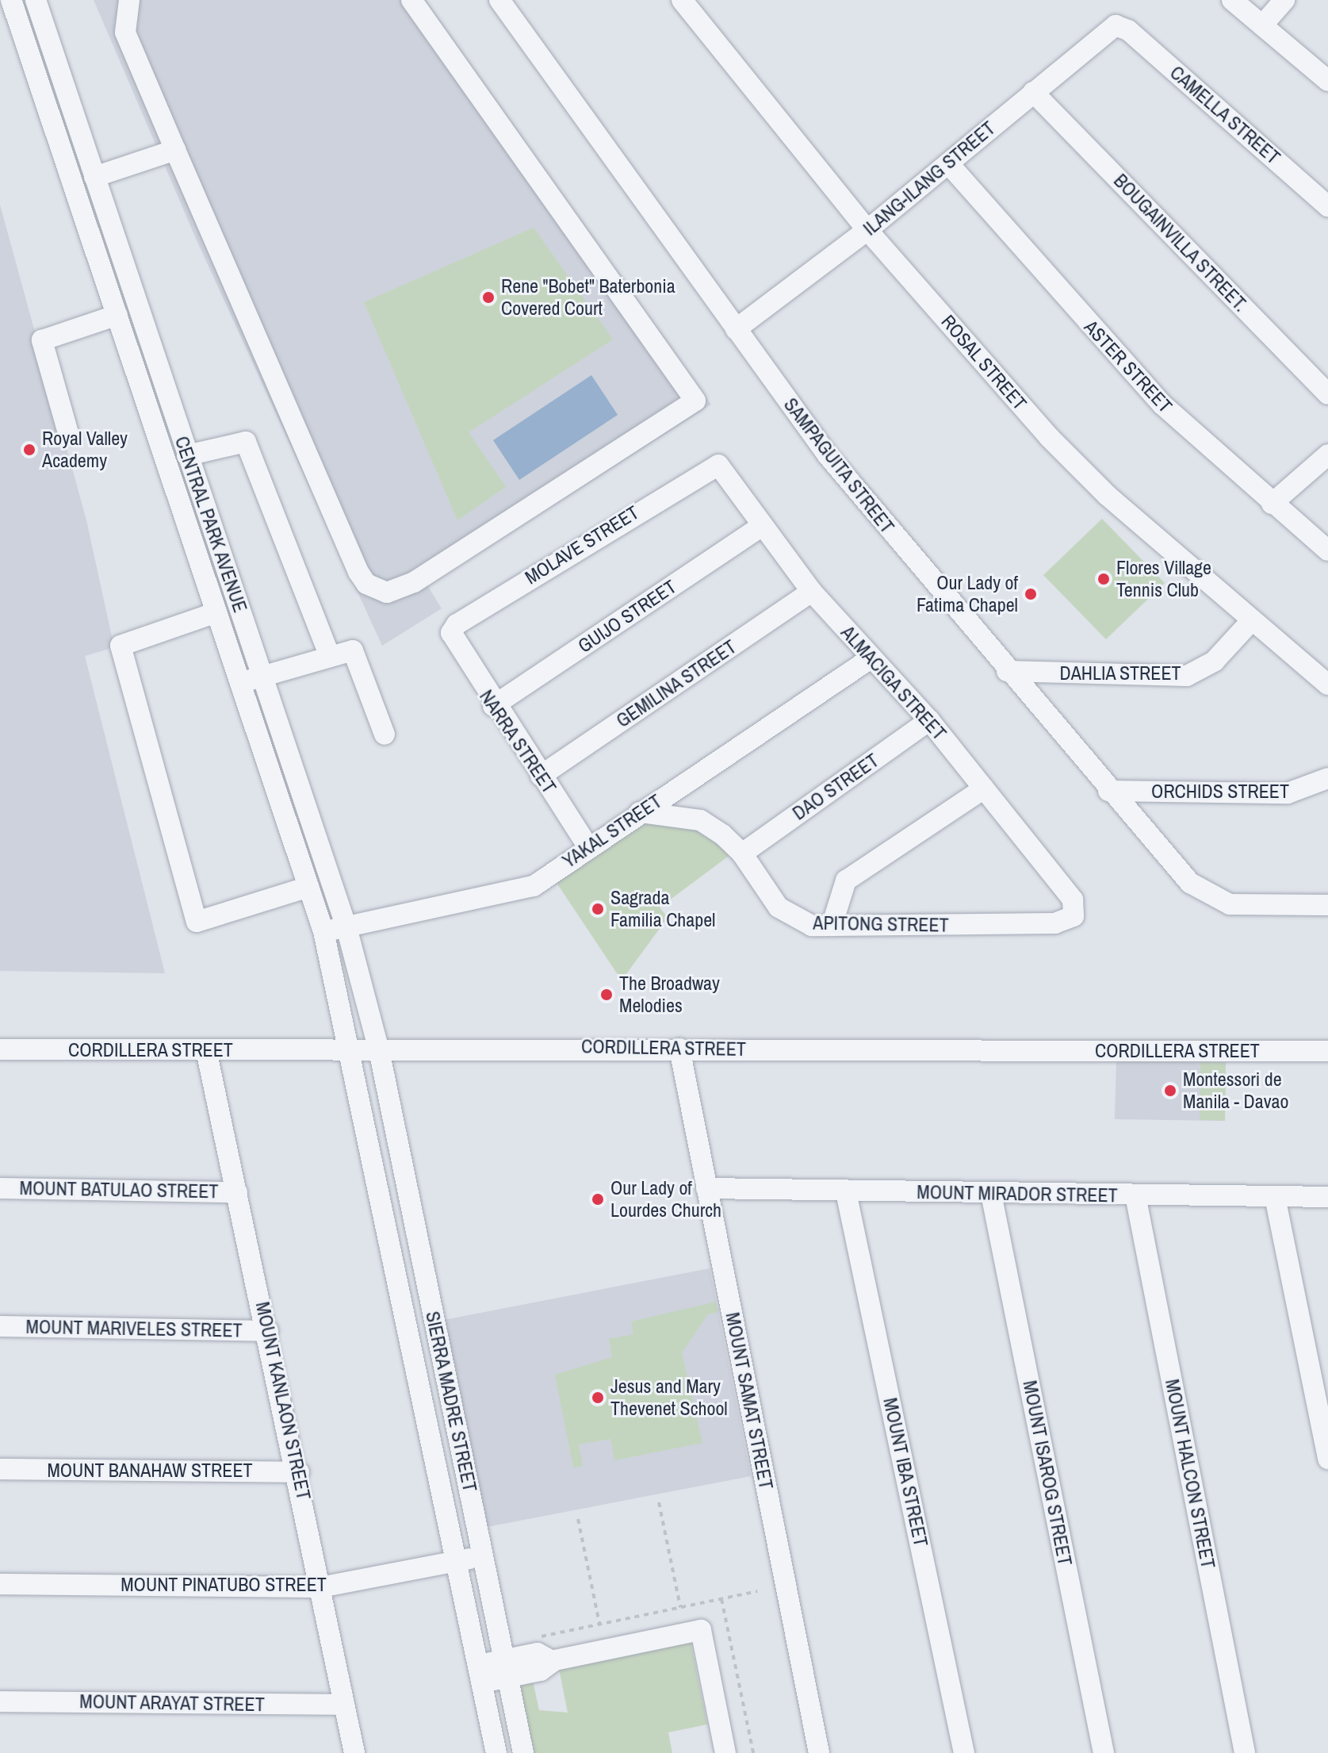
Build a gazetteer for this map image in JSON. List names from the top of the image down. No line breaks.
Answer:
{"streets":{"street":["CAMELLA STREET","ILANG-ILANG STREET","BOUGAINVILLA STREET.","ROSAL STREET","ASTER STREET","SAMPAGUITA STREET","CENTRAL PARK AVENUE","MOLAVE STREET","GUIJO STREET","DAHLIA STREET","ALMACIGA STREET","GEMILINA STREET","NARRA STREET","DAO STREET","ORCHIDS STREET","YAKAL STREET","APITONG STREET","CORDILLERA STREET","MOUNT BATULAO STREET","MOUNT MIRADOR STREET","MOUNT MARIVELES STREET","MOUNT KANLAON STREET","MOUNT SAMAT STREET","SIERRA MADRE STREET","MOUNT BANAHAW STREET","MOUNT IBA STREET","MOUNT ISAROG STREET","MOUNT HALCON STREET","MOUNT PINATUBO STREET","MOUNT ARAYAT STREET"]},"crossings":[["CAMELLA STREET","ILANG-ILANG STREET"],["ILANG-ILANG STREET","BOUGAINVILLA STREET."],["ILANG-ILANG STREET","ROSAL STREET"],["ILANG-ILANG STREET","ASTER STREET"],["ILANG-ILANG STREET","SAMPAGUITA STREET"],["ROSAL STREET","DAHLIA STREET"],["SAMPAGUITA STREET","DAHLIA STREET"],["SAMPAGUITA STREET","ORCHIDS STREET"],["CENTRAL PARK AVENUE","YAKAL STREET"],["CENTRAL PARK AVENUE","CORDILLERA STREET"],["CENTRAL PARK AVENUE","SIERRA MADRE STREET"],["MOLAVE STREET","ALMACIGA STREET"],["MOLAVE STREET","NARRA STREET"],["GUIJO STREET","ALMACIGA STREET"],["GUIJO STREET","NARRA STREET"],["ALMACIGA STREET","GEMILINA STREET"],["ALMACIGA STREET","DAO STREET"],["ALMACIGA STREET","YAKAL STREET"],["ALMACIGA STREET","APITONG STREET"],["GEMILINA STREET","NARRA STREET"],["NARRA STREET","YAKAL STREET"],["DAO STREET","APITONG STREET"],["YAKAL STREET","APITONG STREET"],["CORDILLERA STREET","MOUNT KANLAON STREET"],["CORDILLERA STREET","MOUNT SAMAT STREET"],["CORDILLERA STREET","SIERRA MADRE STREET"],["MOUNT BATULAO STREET","MOUNT KANLAON STREET"],["MOUNT MIRADOR STREET","MOUNT SAMAT STREET"],["MOUNT MIRADOR STREET","MOUNT IBA STREET"],["MOUNT MIRADOR STREET","MOUNT ISAROG STREET"],["MOUNT MIRADOR STREET","MOUNT HALCON STREET"],["MOUNT MARIVELES STREET","MOUNT KANLAON STREET"],["MOUNT KANLAON STREET","MOUNT BANAHAW STREET"],["MOUNT KANLAON STREET","MOUNT PINATUBO STREET"],["MOUNT KANLAON STREET","MOUNT ARAYAT STREET"],["SIERRA MADRE STREET","MOUNT PINATUBO STREET"]],"places":["Rene \"Bobet\" Baterbonia Covered Court","Royal Valley Academy","Flores Village Tennis Club","Our Lady of Fatima Chapel","Sagrada Familia Chapel","The Broadway Melodies","Montessori de Manila - Davao","Our Lady of Lourdes Church","Jesus and Mary Thevenet School"]}
